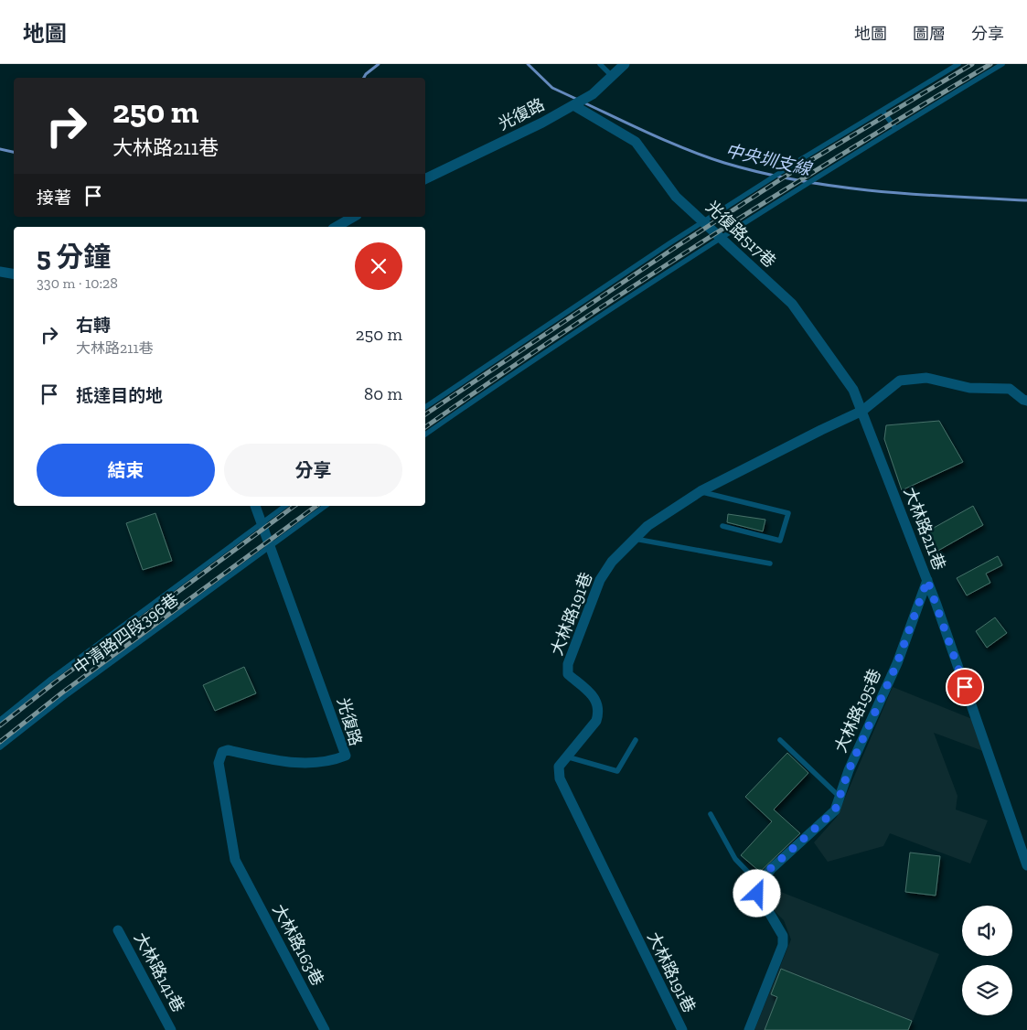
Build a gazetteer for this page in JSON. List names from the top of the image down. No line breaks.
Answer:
{"streets":{"street":["光復路","光復路517巷","大林路211巷","大林路191巷","大林路195巷","大林路163巷","大林路141巷"],"lane":["中清路四段396巷"]},"crossings":[["光復路","光復路517巷"],["光復路","中清路四段396巷"],["光復路","大林路163巷"],["光復路517巷","大林路211巷"],["光復路517巷","大林路191巷"],["大林路211巷","大林路191巷"],["大林路211巷","大林路195巷"]],"water":["中央圳支線"],"page":{"header":"地圖","nav":["地圖","圖層","分享"],"turn":["250 m","大林路211巷"],"then":"接著","heading":["5 分鐘","330 m · 10:28"],"list":[{"name":"右轉","note":"大林路211巷","value":"250 m"},{"name":"抵達目的地","value":"80 m"}],"buttons":["結束","分享"]}}
